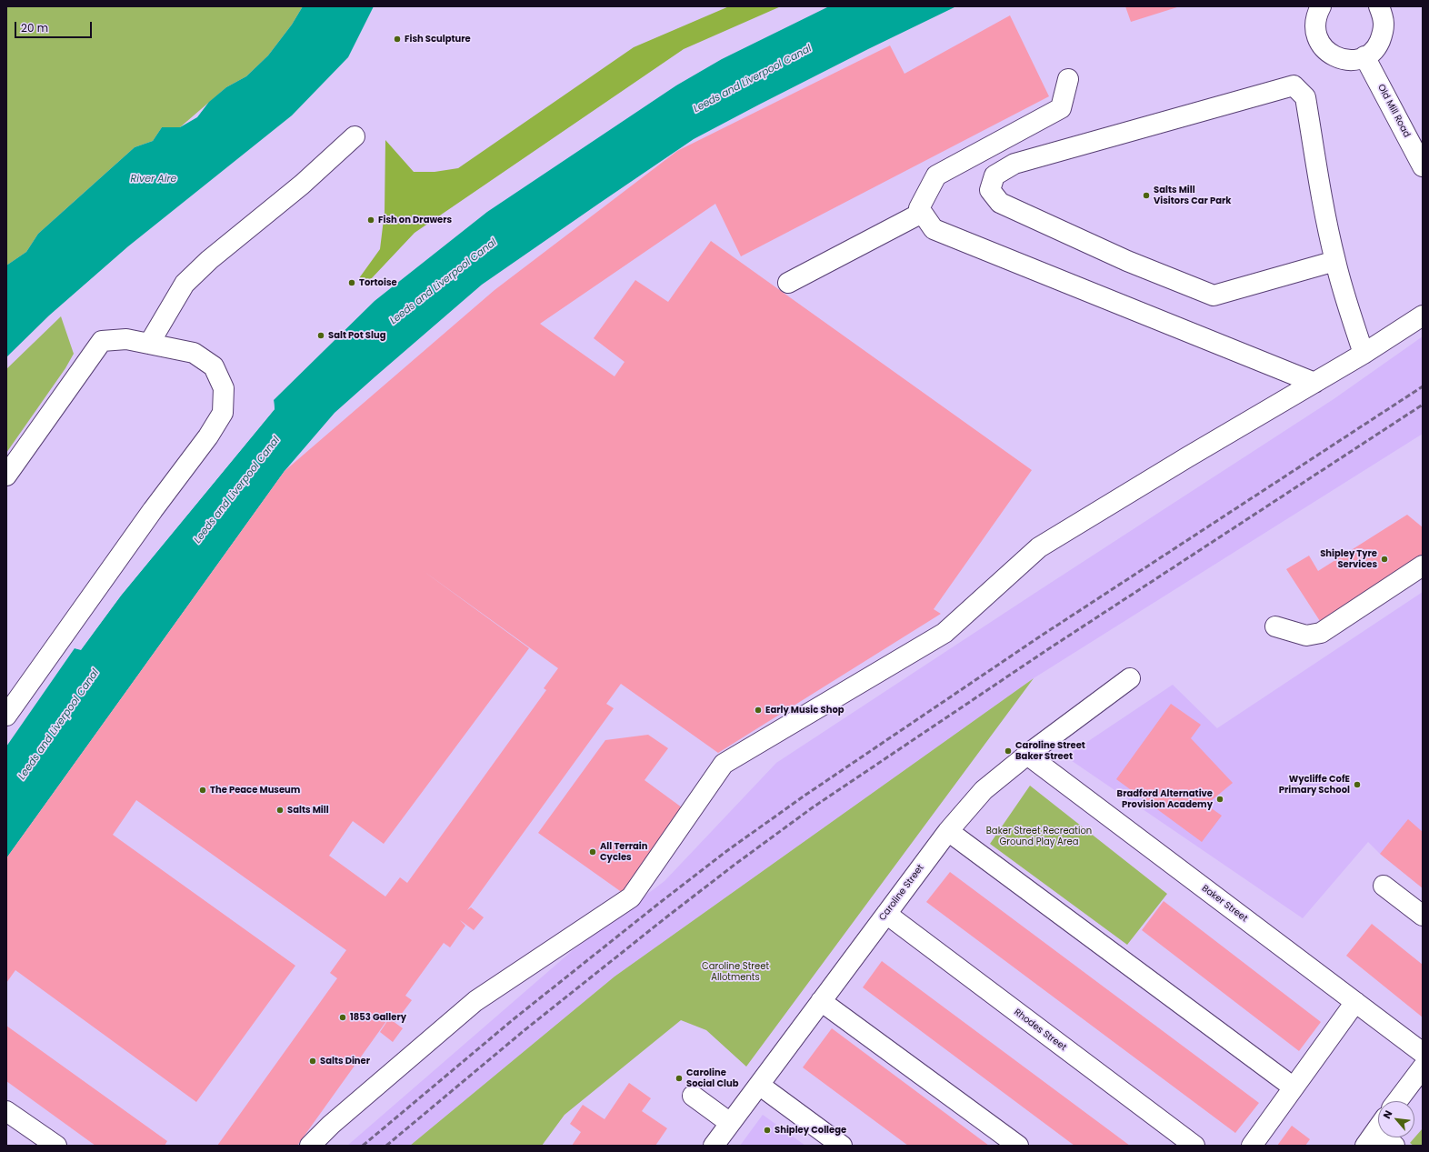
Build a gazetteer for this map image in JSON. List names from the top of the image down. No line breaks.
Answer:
{"streets":{"street":["Old Mill Road","Caroline Street","Baker Street","Rhodes Street"]},"crossings":[["Caroline Street","Baker Street"],["Caroline Street","Rhodes Street"]],"water":["Leeds and Liverpool Canal","River Aire"],"parks":["Baker Street Recreation Ground Play Area","Caroline Street Allotments"],"places":["Fish Sculpture","Salts Mill Visitors Car Park","Fish on Drawers","Tortoise","Salt Pot Slug","Shipley Tyre Services","Early Music Shop","Caroline Street Baker Street","Wycliffe CofE Primary School","The Peace Museum","Bradford Alternative Provision Academy","Salts Mill","All Terrain Cycles","1853 Gallery","Salts Diner","Caroline Social Club","Shipley College"],"scale_bar":"20 m","north":"top left"}
